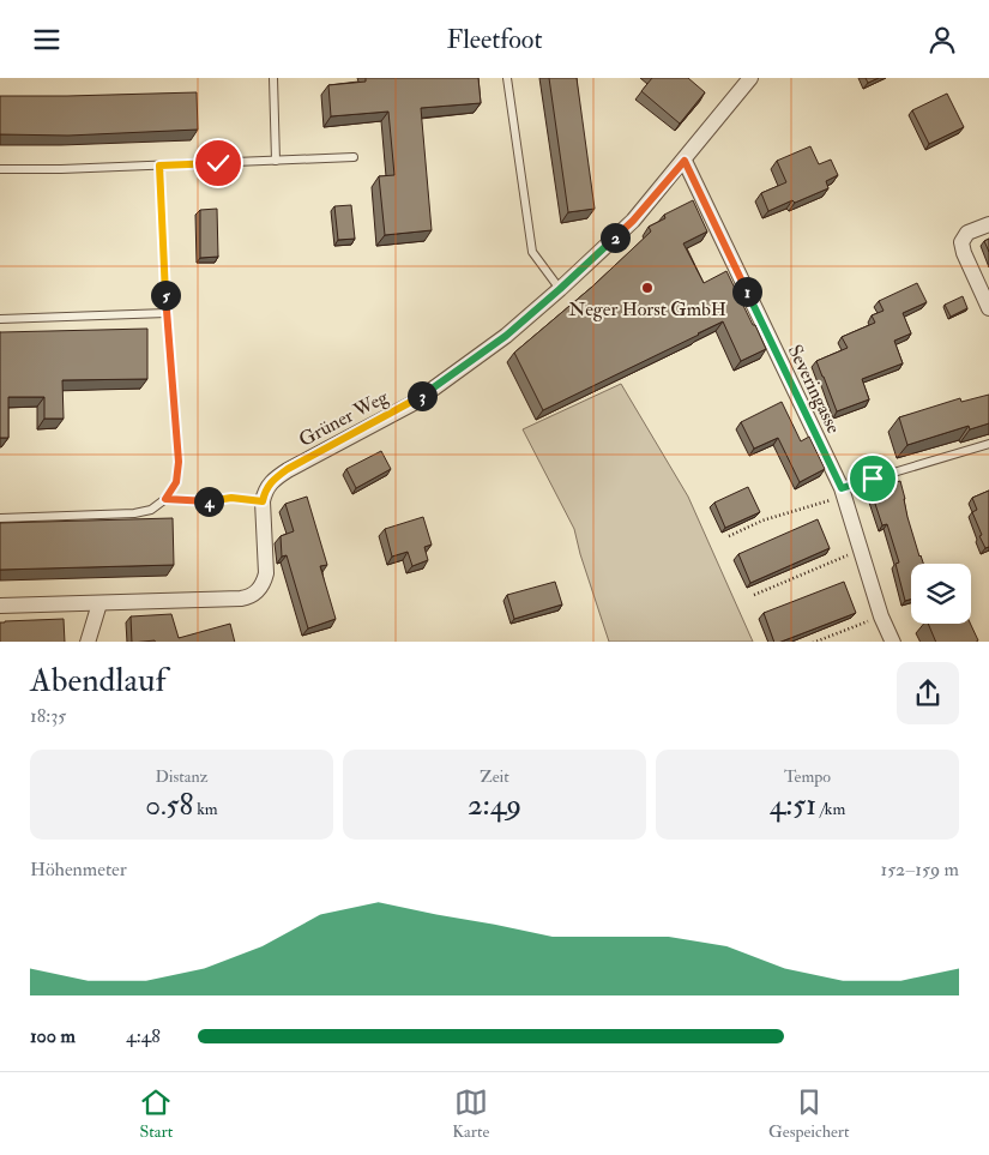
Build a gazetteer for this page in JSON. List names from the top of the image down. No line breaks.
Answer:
{"streets":{"street":["Severingasse","Grüner Weg"]},"crossings":[["Severingasse","Grüner Weg"]],"places":["Neger Horst GmbH"],"page":{"header":"Fleetfoot","pins":["2","1","5","3","4"],"heading":["Abendlauf","18:35"],"stats":[["Distanz","0.58 km"],["Zeit","2:49"],["Tempo","4:51 /km"]],"chart":["Höhenmeter","152–159 m"],"list":[{"name":"100 m","note":"4:48"}],"tabs":["Start","Karte","Gespeichert"]}}
